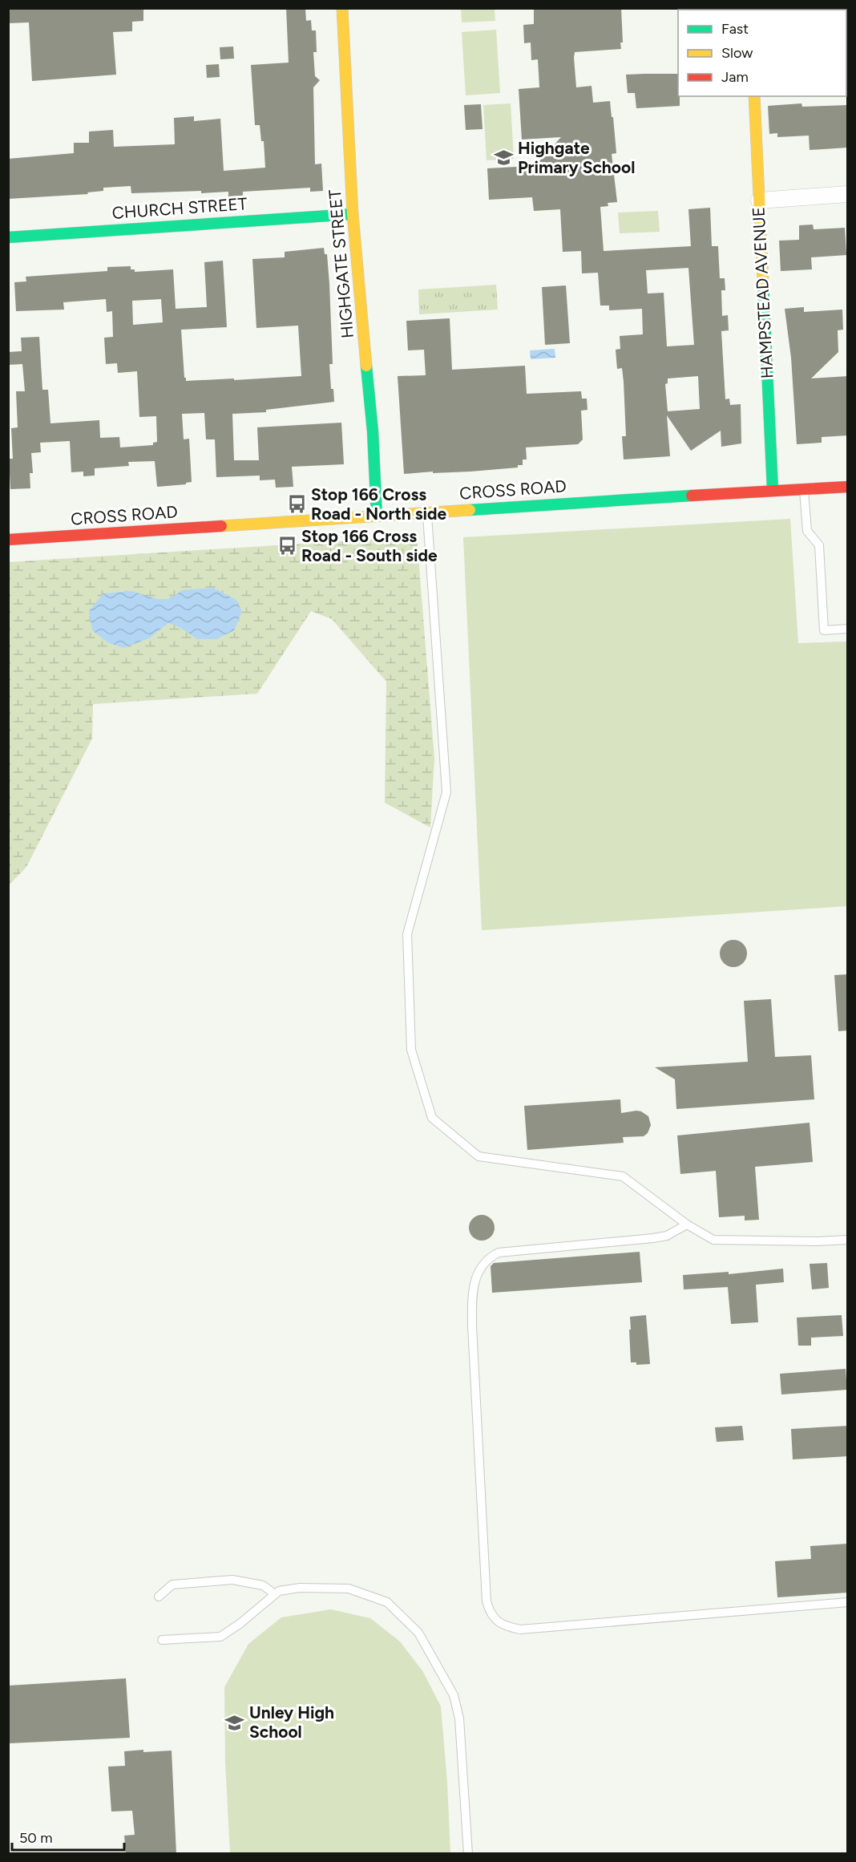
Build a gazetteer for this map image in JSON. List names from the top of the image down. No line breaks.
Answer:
{"streets":{"main road":["CHURCH STREET","HIGHGATE STREET","HAMPSTEAD AVENUE","CROSS ROAD"]},"crossings":[["CHURCH STREET","HIGHGATE STREET"],["HIGHGATE STREET","CROSS ROAD"],["HAMPSTEAD AVENUE","CROSS ROAD"]],"places":{"school or university":["Highgate Primary School","Unley High School"],"bus stop":["Stop 166 Cross Road - North side","Stop 166 Cross Road - South side"]},"legend":["Fast","Slow","Jam"],"scale_bar":"50 m"}
